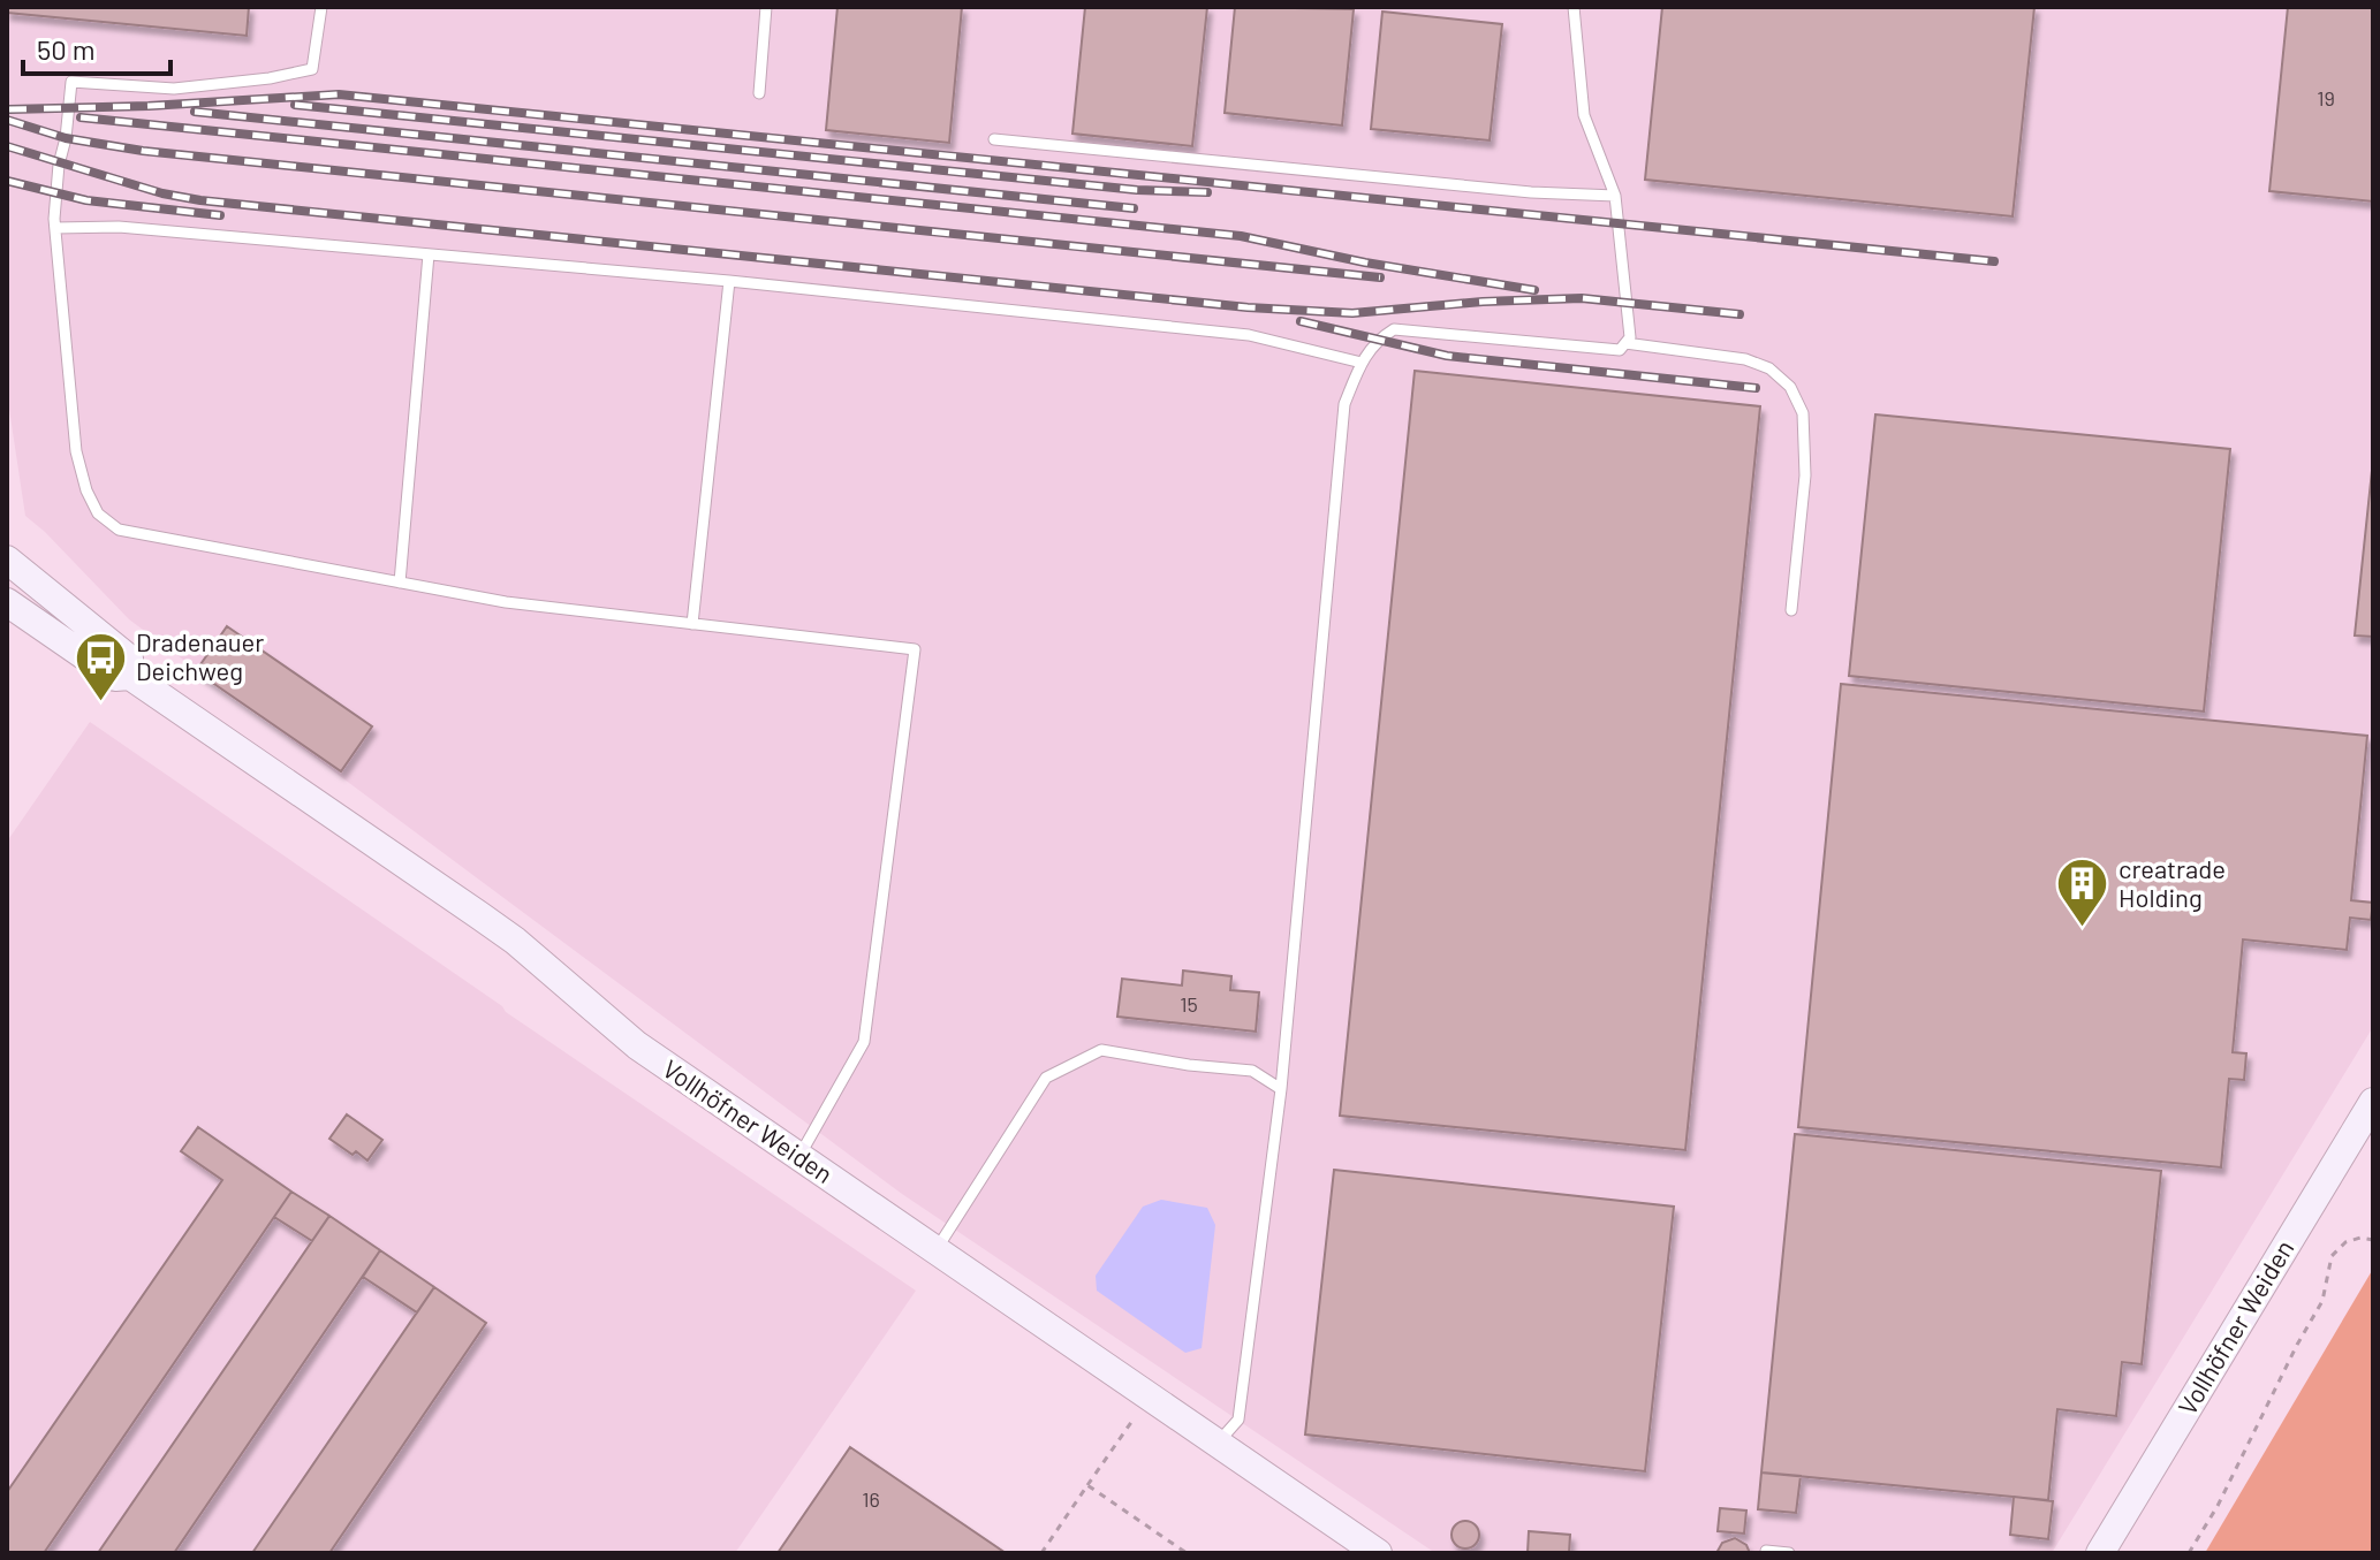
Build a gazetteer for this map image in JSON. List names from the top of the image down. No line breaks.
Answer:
{"streets":{"main road":["Vollhöfner Weiden"]},"places":{"bus stop":["Dradenauer Deichweg"],"building":["creatrade Holding"]},"house_numbers":["19","15","16"],"scale_bar":"50 m"}
